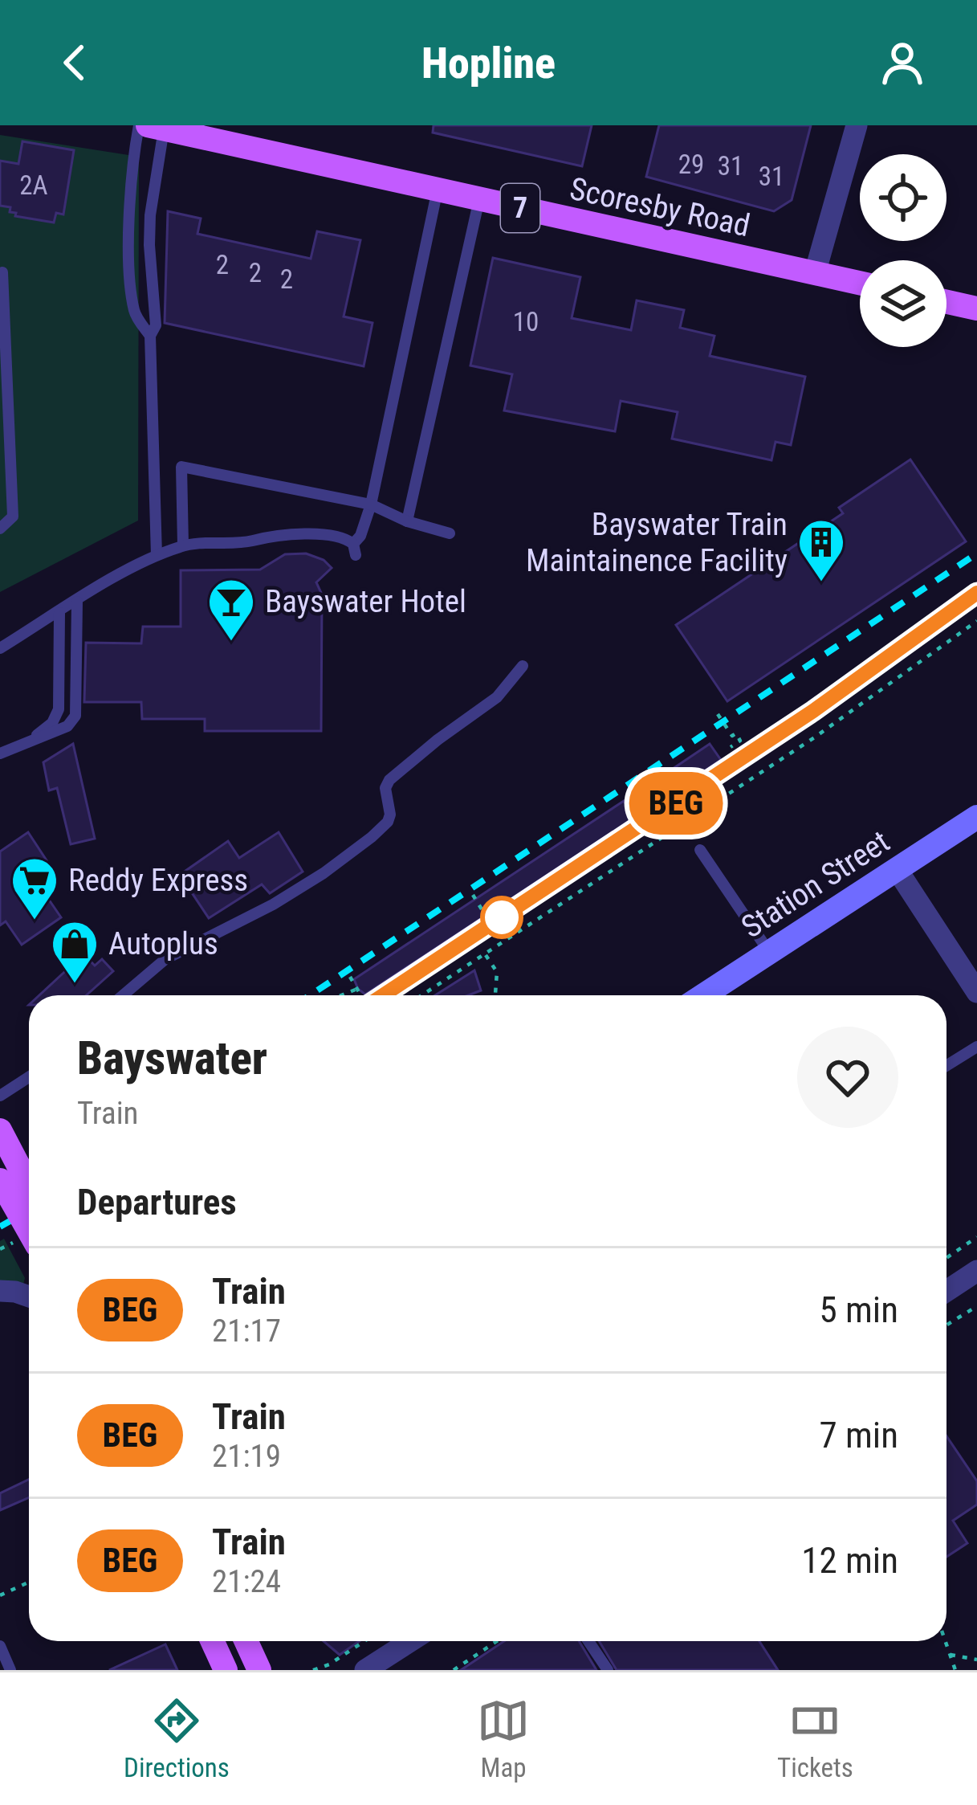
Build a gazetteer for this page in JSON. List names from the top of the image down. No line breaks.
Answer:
{"streets":{"main road":["Scoresby Road","7","Station Street"]},"places":{"building":["Bayswater Train Maintainence Facility"],"bar":["Bayswater Hotel"],"supermarket":["Reddy Express"],"shop":["Autoplus"]},"house_numbers":["29","31","31","2A","2","2","2","10"],"page":{"header":"Hopline","on_map":"BEG","heading":[["Bayswater","Train"],"Departures"],"list":[{"mark":"BEG","name":"Train","note":"21:17","value":"5 min"},{"mark":"BEG","name":"Train","note":"21:19","value":"7 min"},{"mark":"BEG","name":"Train","note":"21:24","value":"12 min"}],"tabs":["Directions","Map","Tickets"]}}
